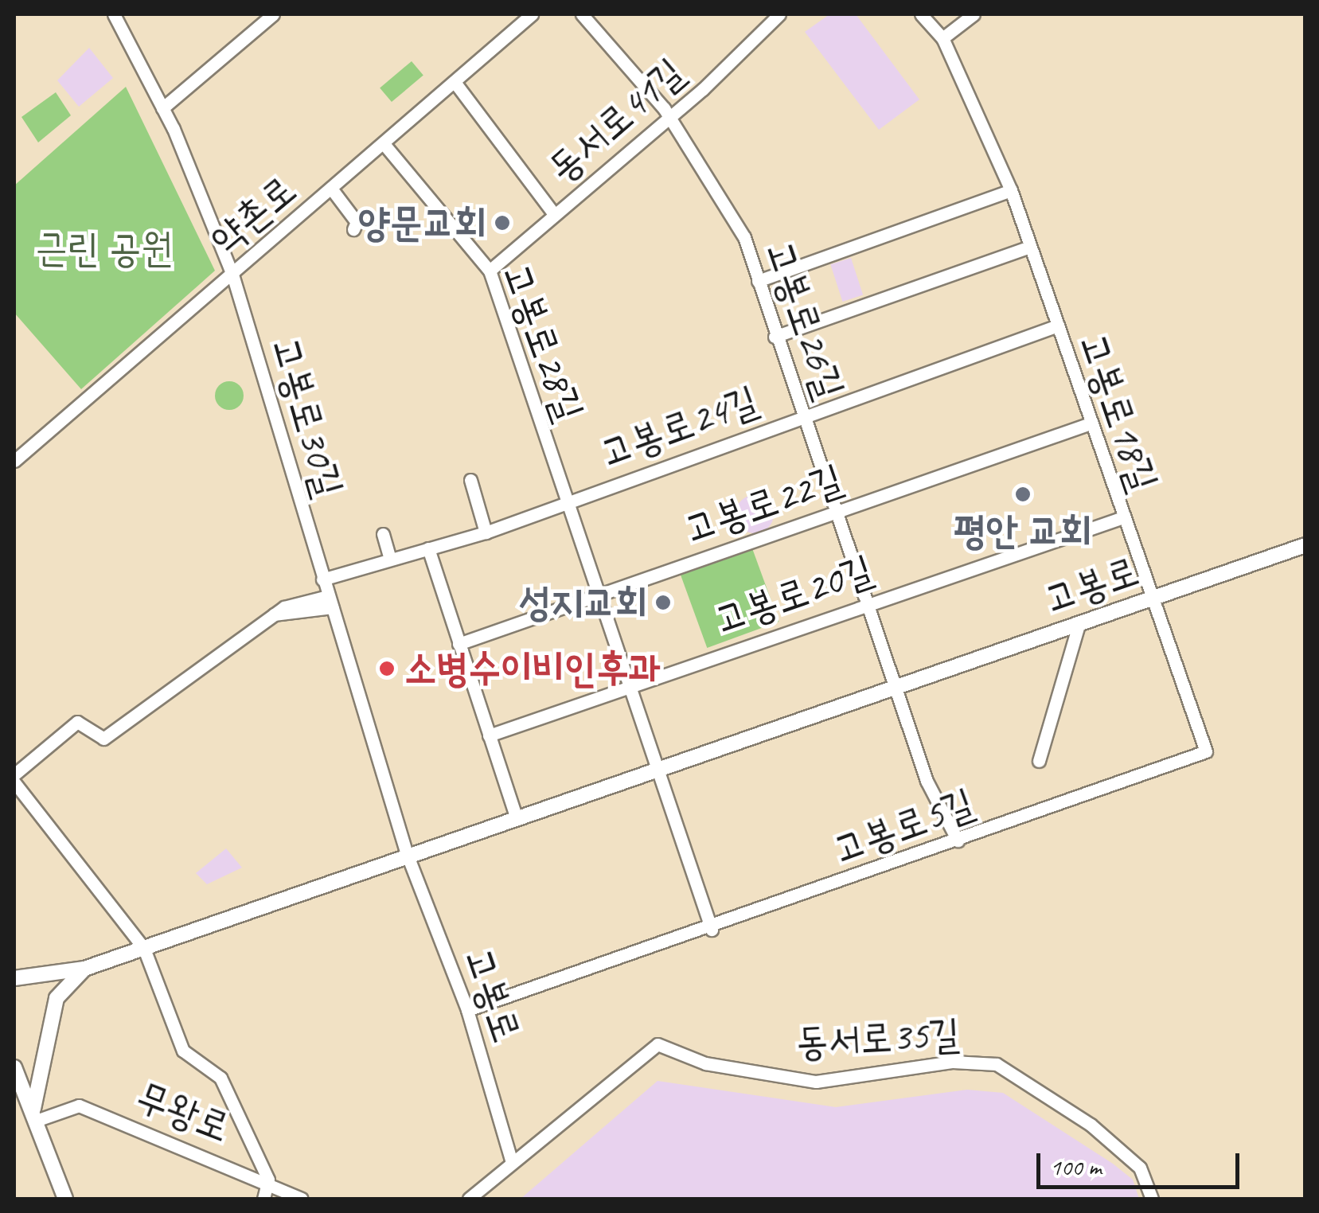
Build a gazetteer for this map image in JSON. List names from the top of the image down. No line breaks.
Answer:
{"streets":{"street":["동서로41길","약촌로","고봉로26길","고봉로28길","고봉로18길","고봉로30길","고봉로24길","고봉로22길","고봉로","고봉로20길","고봉로5길","동서로35길","무왕로"]},"crossings":[["동서로41길","고봉로26길"],["동서로41길","고봉로28길"],["약촌로","고봉로28길"],["약촌로","고봉로30길"],["고봉로26길","고봉로24길"],["고봉로26길","고봉로22길"],["고봉로26길","고봉로"],["고봉로26길","고봉로20길"],["고봉로28길","고봉로24길"],["고봉로28길","고봉로22길"],["고봉로28길","고봉로"],["고봉로28길","고봉로20길"],["고봉로18길","고봉로24길"],["고봉로18길","고봉로22길"],["고봉로18길","고봉로"],["고봉로18길","고봉로20길"],["고봉로18길","고봉로5길"],["고봉로30길","고봉로24길"],["고봉로30길","고봉로"],["고봉로","고봉로5길"],["고봉로","동서로35길"]],"parks":["근린 공원"],"places":["양문교회","평안 교회","성지교회","소병수이비인후과"],"scale_bar":"100 m"}
